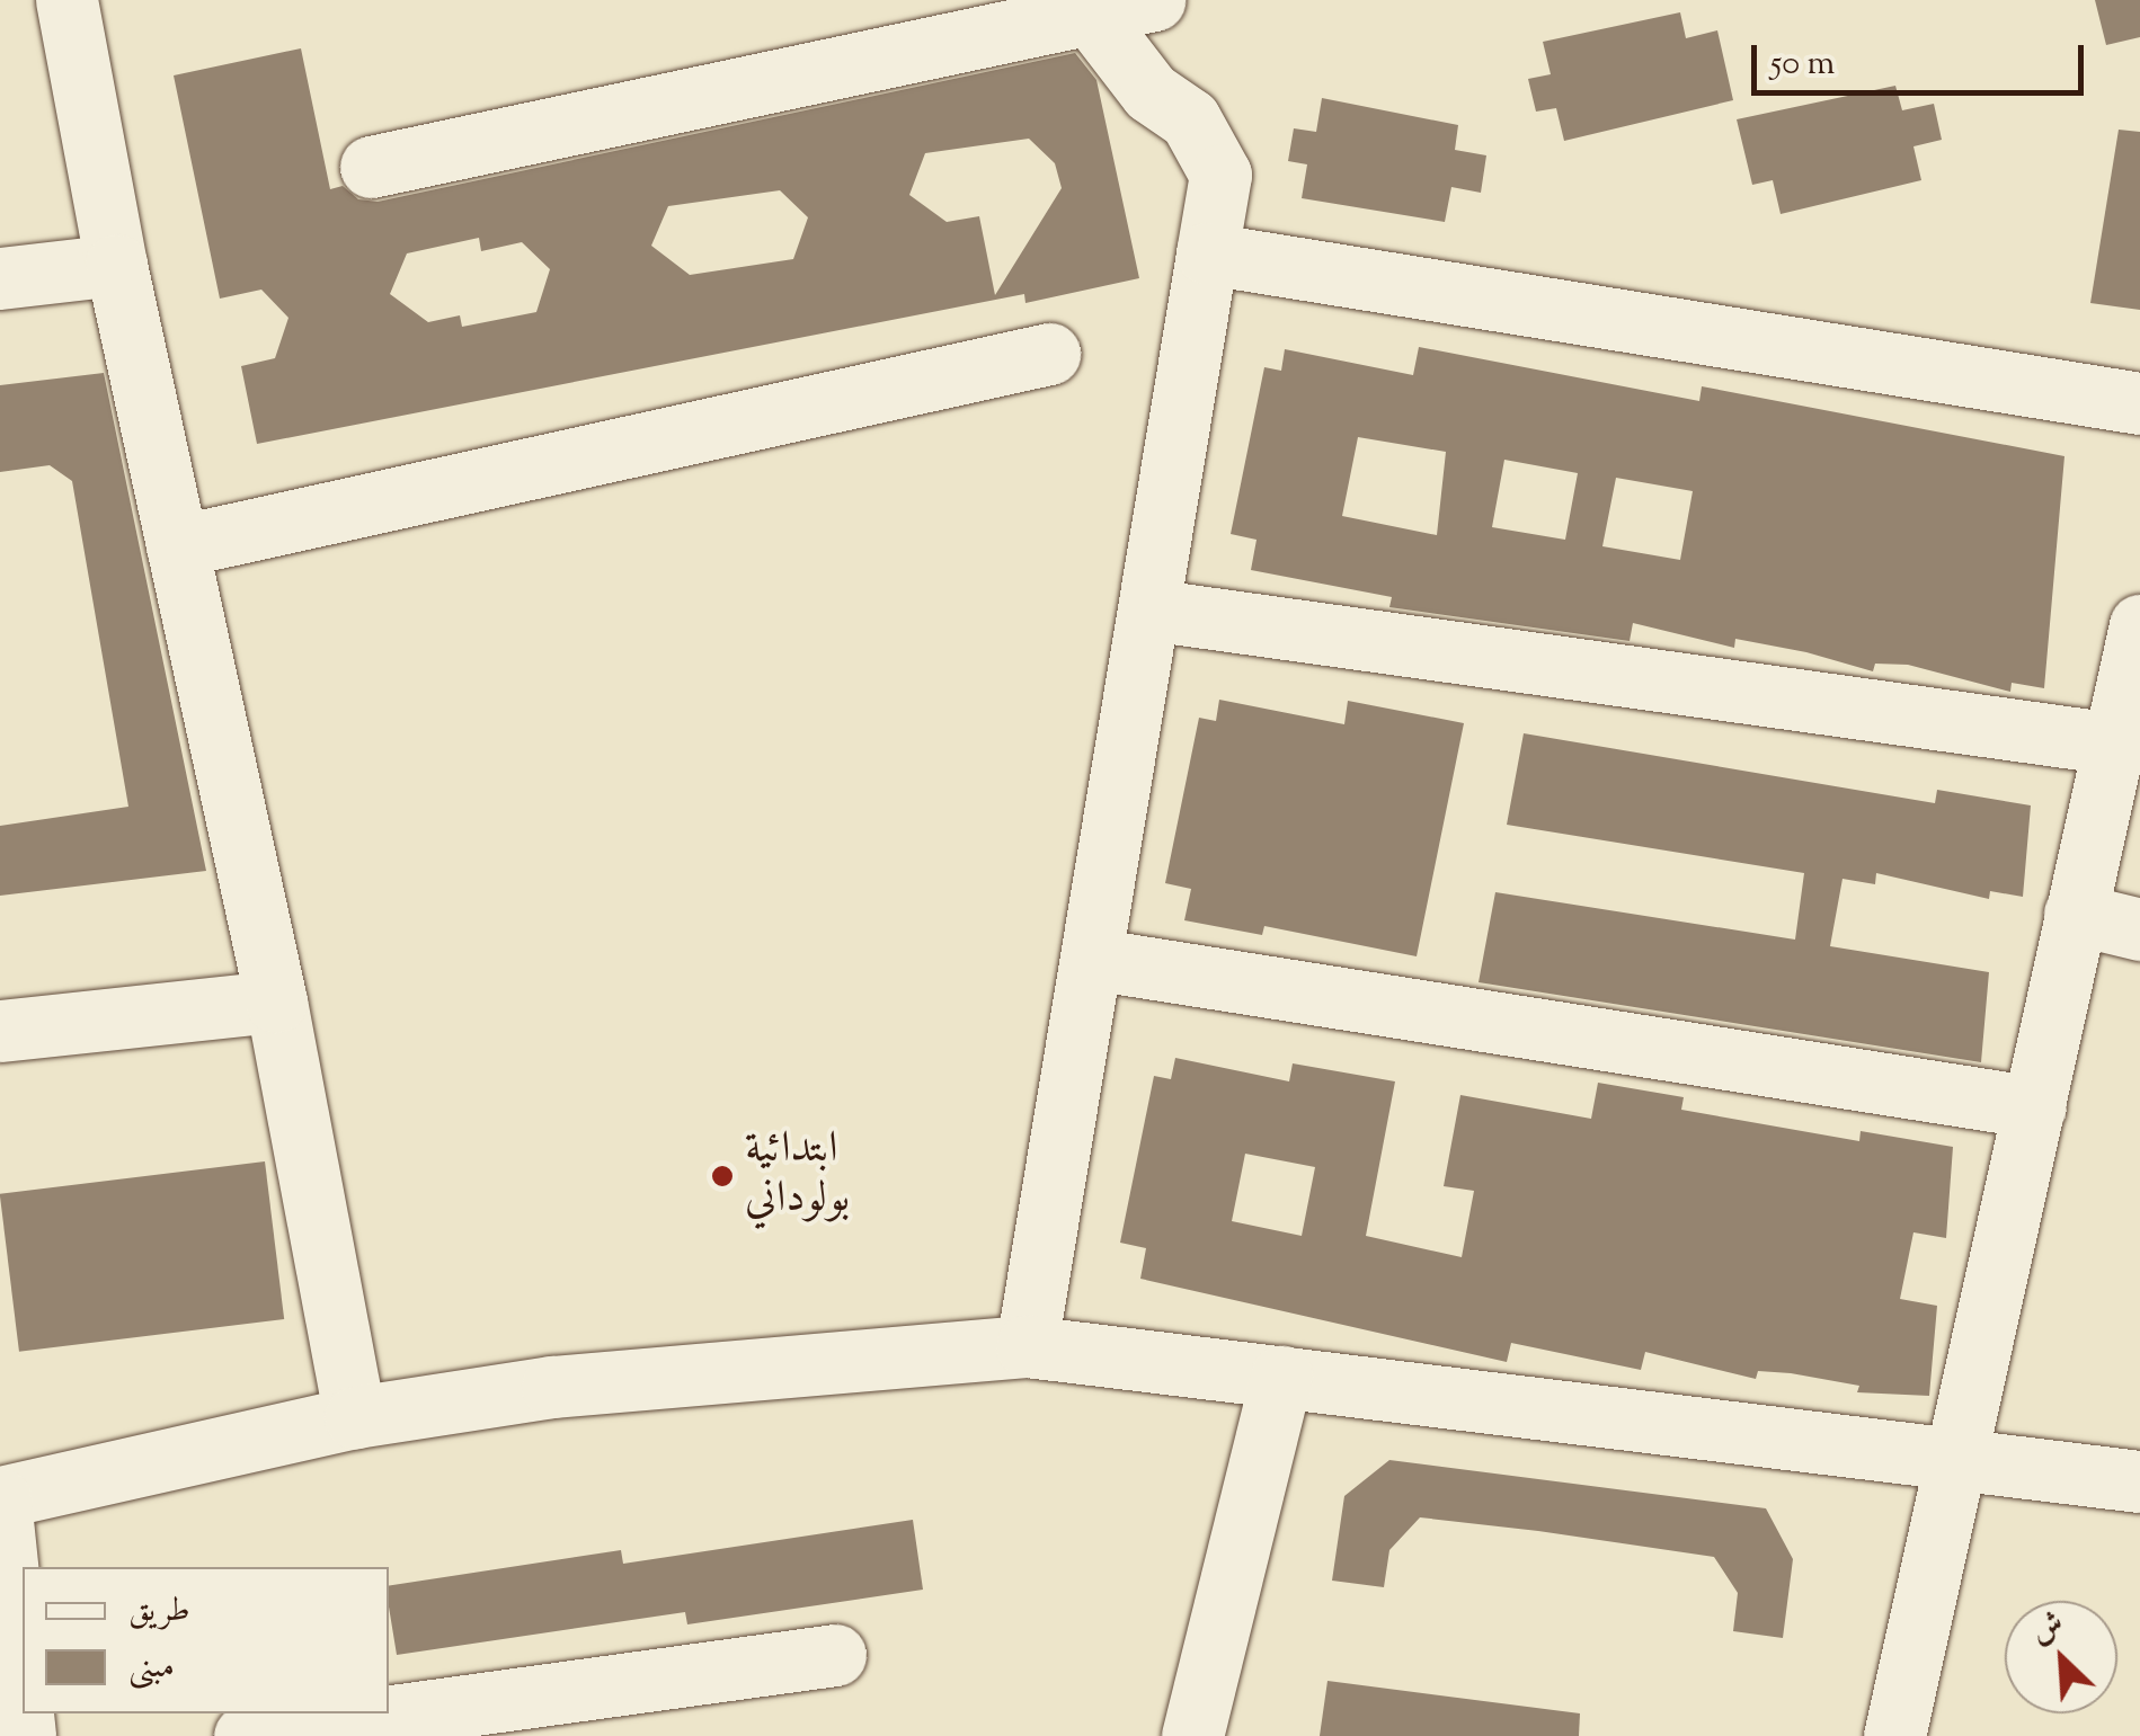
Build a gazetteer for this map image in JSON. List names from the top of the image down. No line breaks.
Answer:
{"places":["ابتدائية بولوداني"],"legend":["طريق","مبنى"],"scale_bar":"50 m","north":"top left"}
